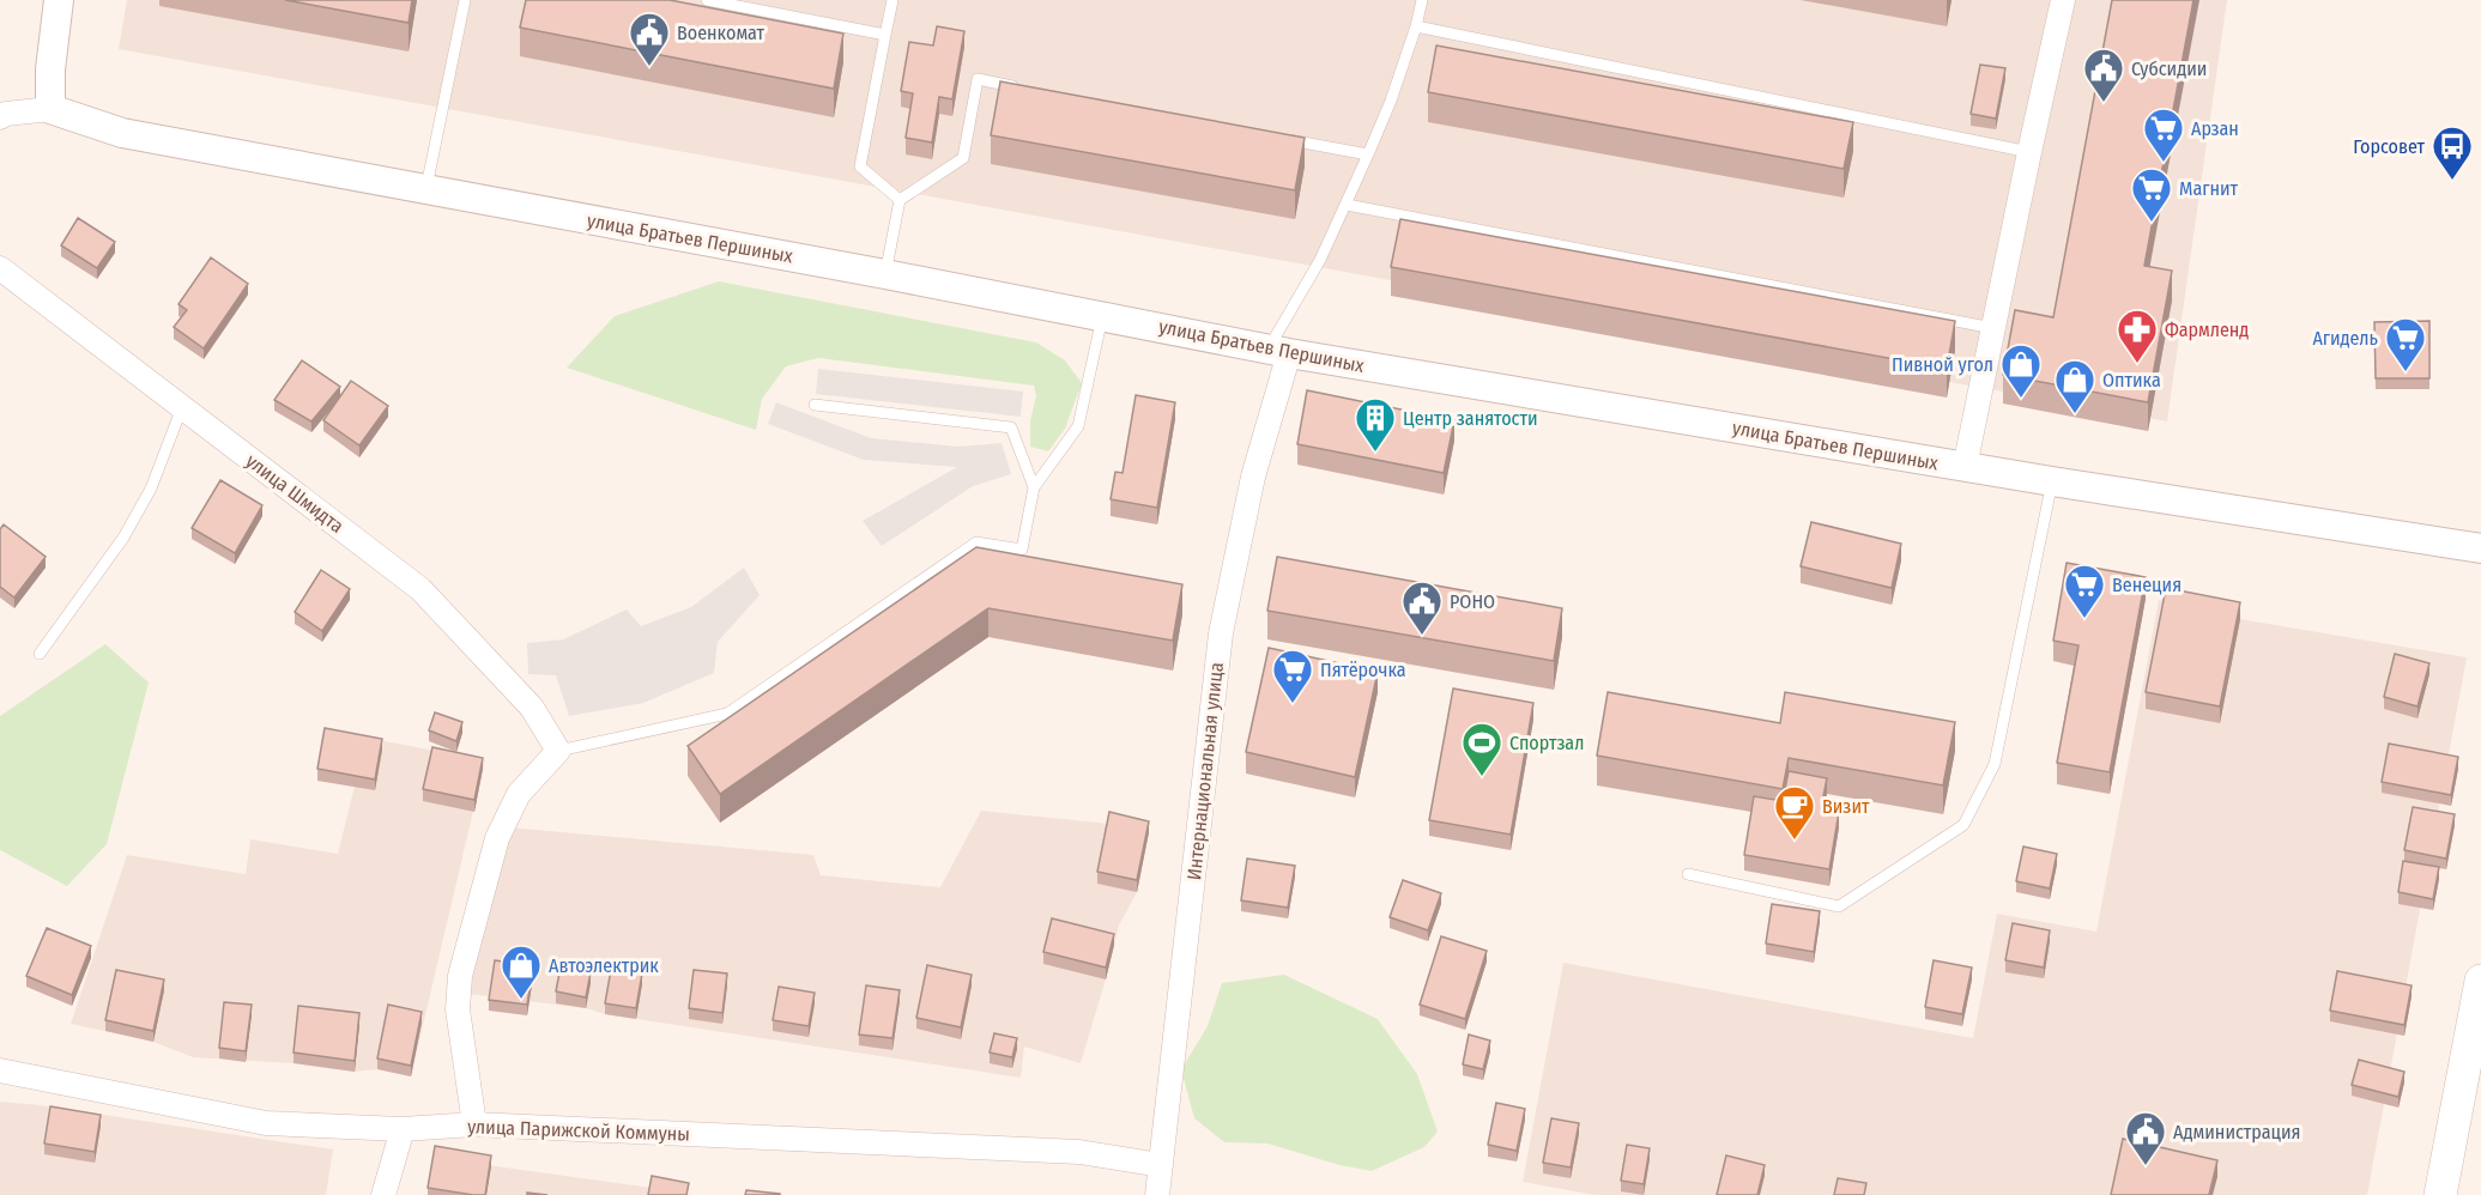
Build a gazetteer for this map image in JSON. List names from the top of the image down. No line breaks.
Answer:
{"streets":{"street":["улица Братьев Першиных","улица Шмидта","Интернациональная улица","улица Парижской Коммуны"]},"crossings":[["улица Братьев Першиных","Интернациональная улица"],["Интернациональная улица","улица Парижской Коммуны"]],"places":{"public building":["Военкомат","Субсидии","РОНО","Администрация"],"supermarket":["Арзан","Магнит","Агидель","Венеция","Пятёрочка"],"bus stop":["Горсовет"],"pharmacy":["Фармленд"],"shop":["Пивной угол","Оптика","Автоэлектрик"],"building":["Центр занятости"],"sports":["Спортзал"],"cafe":["Визит"]}}
